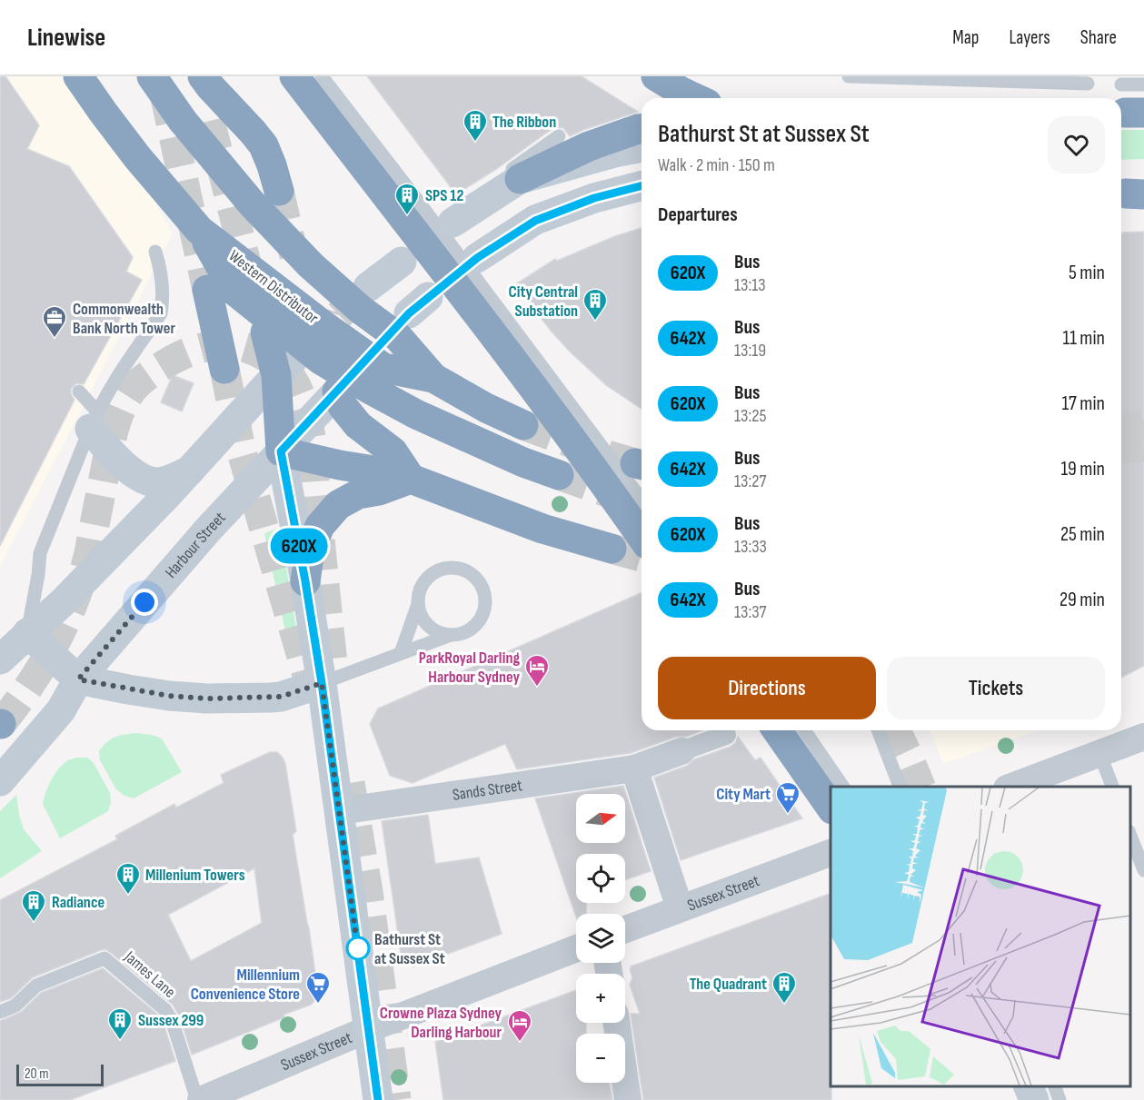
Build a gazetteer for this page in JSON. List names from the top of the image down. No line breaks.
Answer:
{"streets":{"highway":["Western Distributor"],"main road":["Harbour Street"],"street":["Sands Street","Sussex Street"],"lane":["James Lane"]},"crossings":[["Sussex Street","James Lane"]],"places":{"building":["The Ribbon","SPS 12","City Central Substation","Millenium Towers","Radiance","The Quadrant","Sussex 299"],"office":["Commonwealth Bank North Tower"],"hotel":["ParkRoyal Darling Harbour Sydney","Crowne Plaza Sydney Darling Harbour"],"supermarket":["City Mart","Millennium Convenience Store"],"other":["Bathurst St at Sussex St"]},"lines":["bus line 620X"],"scale_bar":"20 m","north":"right","page":{"header":"Linewise","nav":["Map","Layers","Share"],"on_map":"620X","heading":[["Bathurst St at Sussex St","Walk · 2 min · 150 m"],"Departures"],"list":[{"mark":"620X","name":"Bus","note":"13:13","value":"5 min"},{"mark":"642X","name":"Bus","note":"13:19","value":"11 min"},{"mark":"620X","name":"Bus","note":"13:25","value":"17 min"},{"mark":"642X","name":"Bus","note":"13:27","value":"19 min"},{"mark":"620X","name":"Bus","note":"13:33","value":"25 min"},{"mark":"642X","name":"Bus","note":"13:37","value":"29 min"}],"buttons":["Directions","Tickets"],"map_buttons":["+","−"],"scale":"20 m"}}
